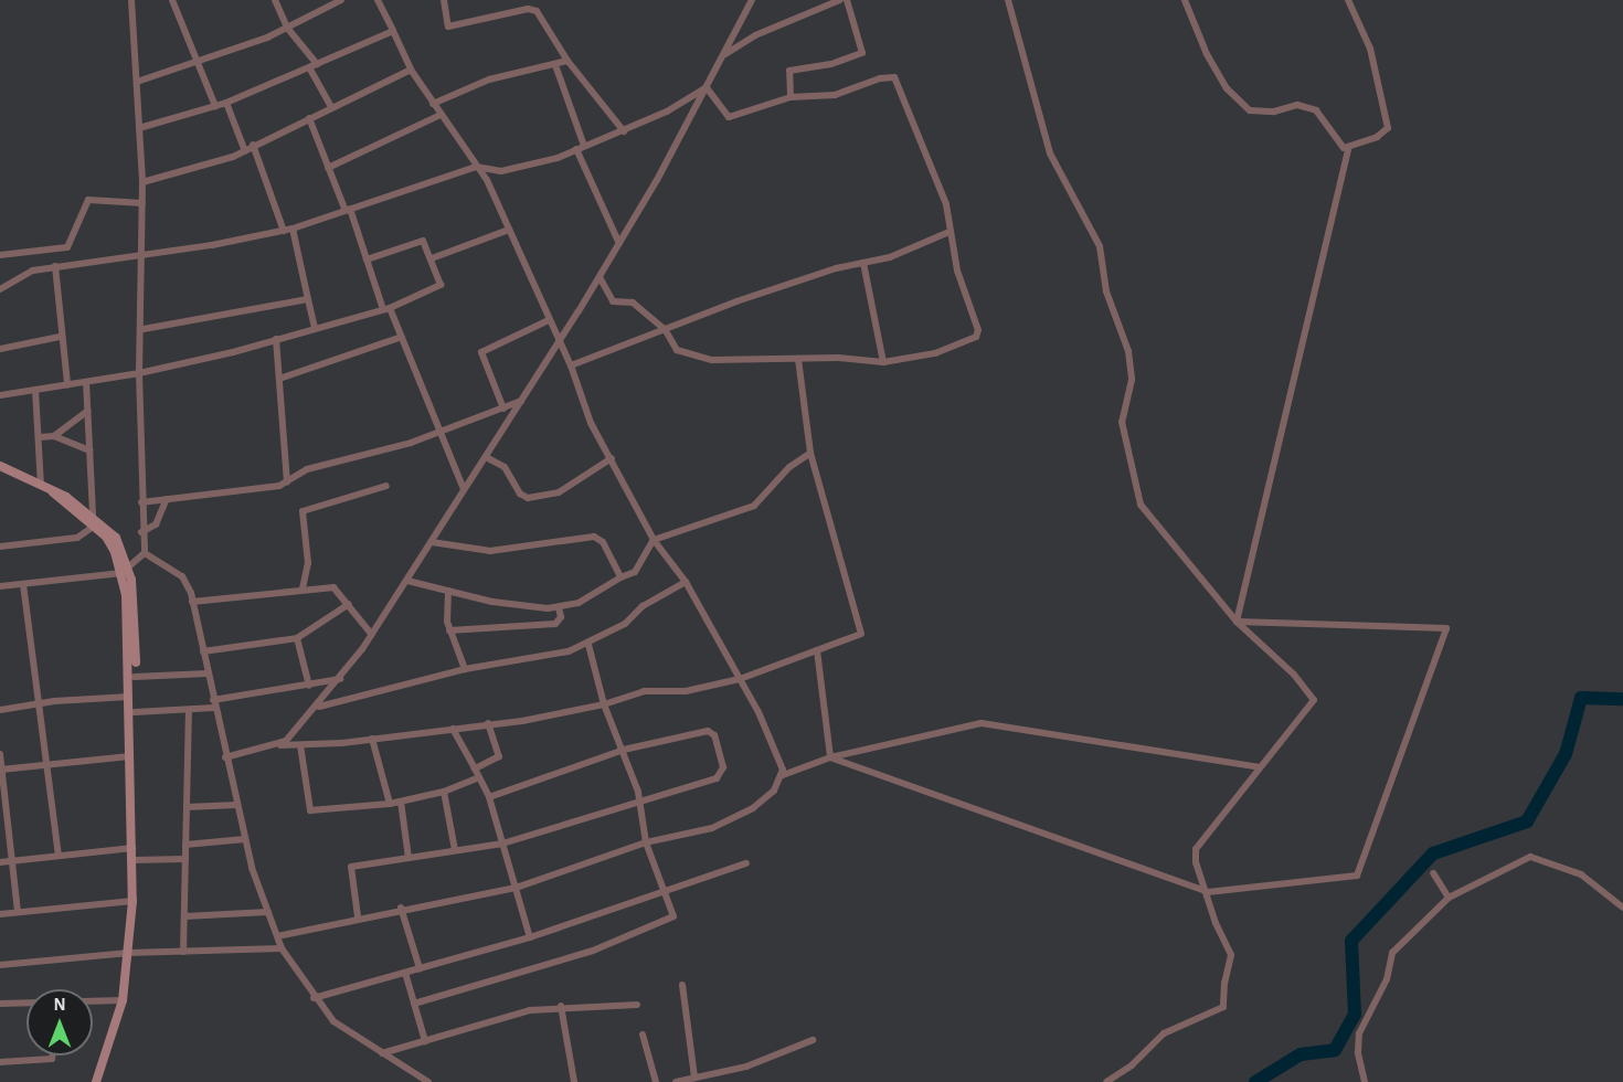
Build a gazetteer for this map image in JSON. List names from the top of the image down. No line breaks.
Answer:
{"north":"top"}
